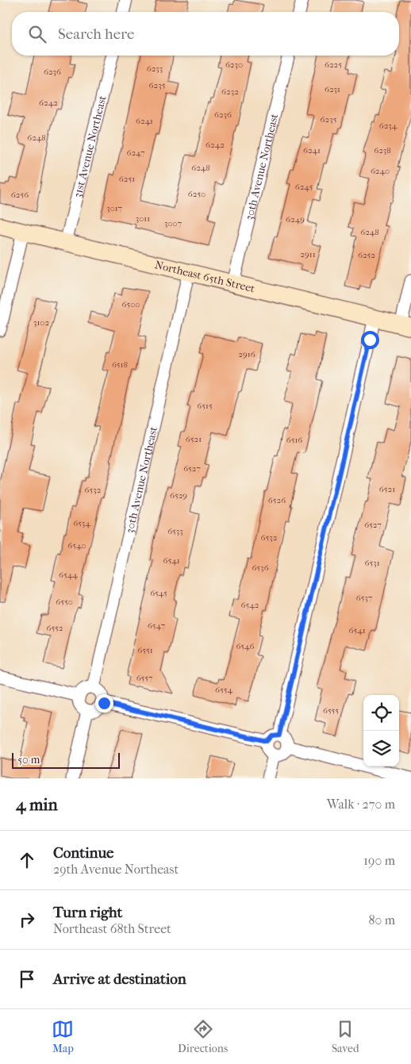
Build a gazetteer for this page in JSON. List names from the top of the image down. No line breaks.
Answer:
{"streets":{"main road":["Northeast 65th Street"],"street":["31st Avenue Northeast","30th Avenue Northeast"]},"crossings":[["31st Avenue Northeast","Northeast 65th Street"],["30th Avenue Northeast","Northeast 65th Street"]],"house_numbers":["6230","6225","6233","6236","6235","6231","6232","6242","6236","6235","6241","6234","6248","6242","6241","6238","6247","6248","6240","6251","6245","6250","6256","3017","3011","6249","3007","6248","2911","6252","6500","3102","2916","6518","6515","6521","6516","6527","6521","6532","6529","6526","6534","6527","6533","6532","6540","6541","6531","6536","6544","6545","6537","6550","6542","6547","6552","6541","6546","6551","6557","6554","6555"],"scale_bar":"50 m","page":{"search":"Search here","scale":"50 m","heading":["4 min","Walk · 270 m"],"list":[["Continue","29th Avenue Northeast","190 m"],["Turn right","Northeast 68th Street","80 m"],"Arrive at destination"],"nav":["Map","Directions","Saved"]}}
